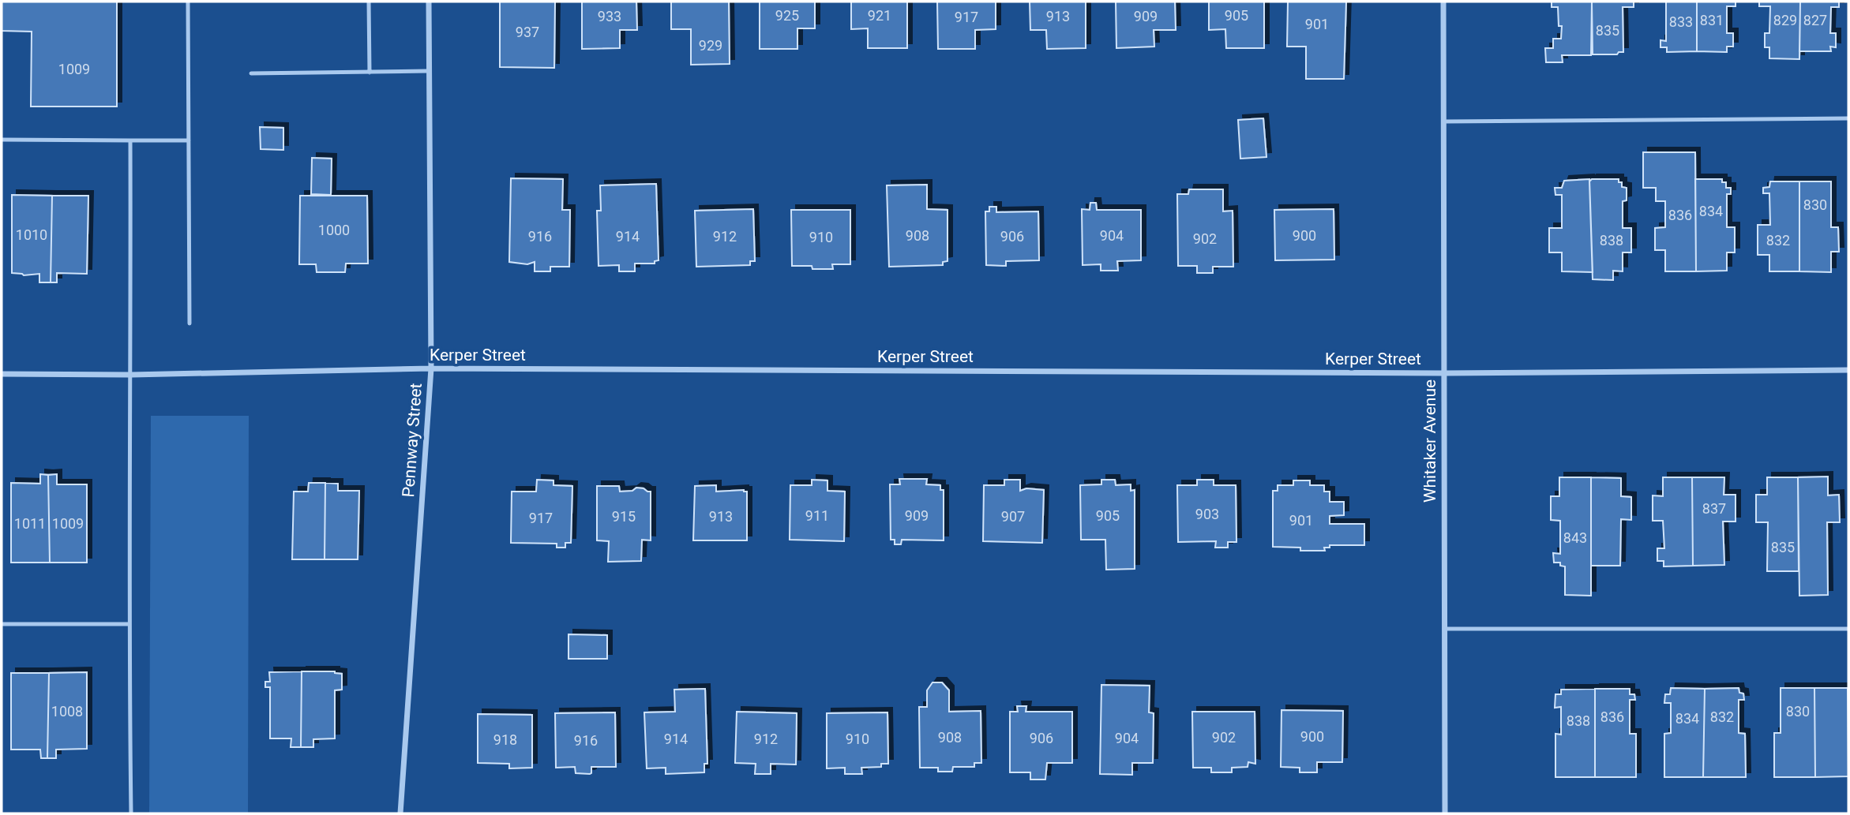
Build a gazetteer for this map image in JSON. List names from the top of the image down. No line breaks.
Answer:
{"streets":{"street":["Kerper Street","Pennway Street","Whitaker Avenue"]},"crossings":[["Kerper Street","Pennway Street"],["Kerper Street","Whitaker Avenue"]],"house_numbers":["925","921","905","933","913","909","917","831","829","827","833","901","835","937","929","1009","830","834","836","1000","1010","908","904","900","916","914","912","906","910","902","838","832","837","903","911","909","905","915","913","907","917","901","1011","1009","843","835","1008","830","836","832","834","838","900","908","902","906","904","914","912","910","918","916"]}
